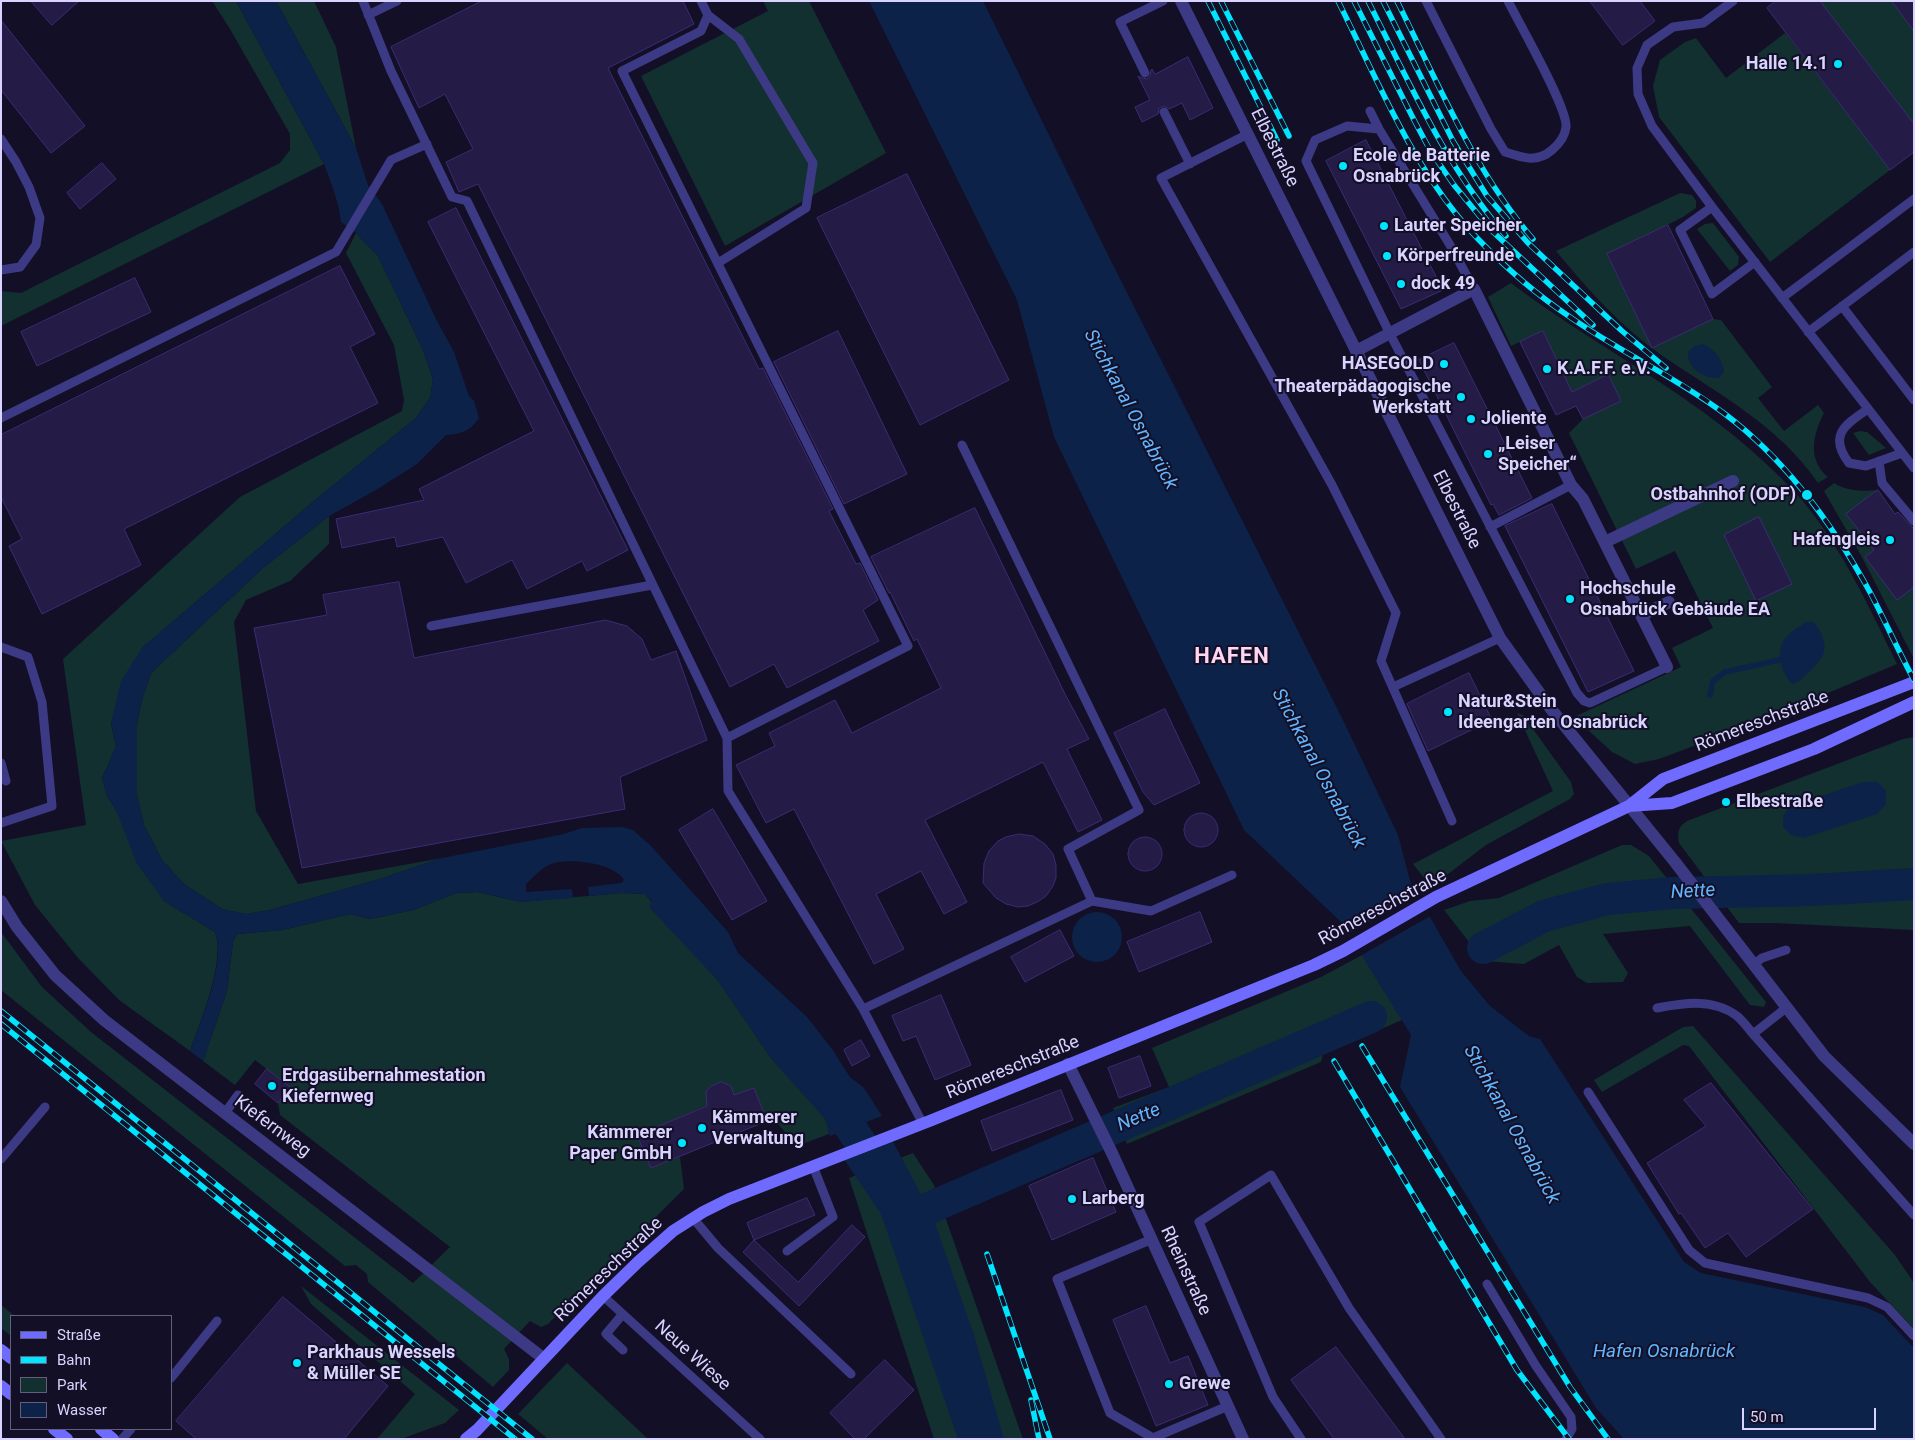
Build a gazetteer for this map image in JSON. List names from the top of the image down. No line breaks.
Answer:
{"streets":{"main road":["Römereschstraße"],"street":["Elbestraße","Kiefernweg","Rheinstraße"],"lane":["Neue Wiese"]},"crossings":[["Elbestraße","Römereschstraße"],["Römereschstraße","Kiefernweg"],["Römereschstraße","Rheinstraße"],["Römereschstraße","Neue Wiese"]],"districts":["HAFEN"],"water":["Stichkanal Osnabrück","Nette","Hafen Osnabrück"],"places":["Halle 14.1","Ecole de Batterie Osnabrück","Lauter Speicher","Körperfreunde","dock 49","HASEGOLD","K.A.F.F. e.V.","Theaterpädagogische Werkstatt","Joliente","„Leiser Speicher“","Ostbahnhof (ODF)","Hafengleis","Hochschule Osnabrück Gebäude EA","Natur&Stein Ideengarten Osnabrück","Elbestraße","Erdgasübernahmestation Kiefernweg","Kämmerer Verwaltung","Kämmerer Paper GmbH","Larberg","Parkhaus Wessels & Müller SE","Grewe"],"legend":["Straße","Bahn","Park","Wasser"],"scale_bar":"50 m"}
